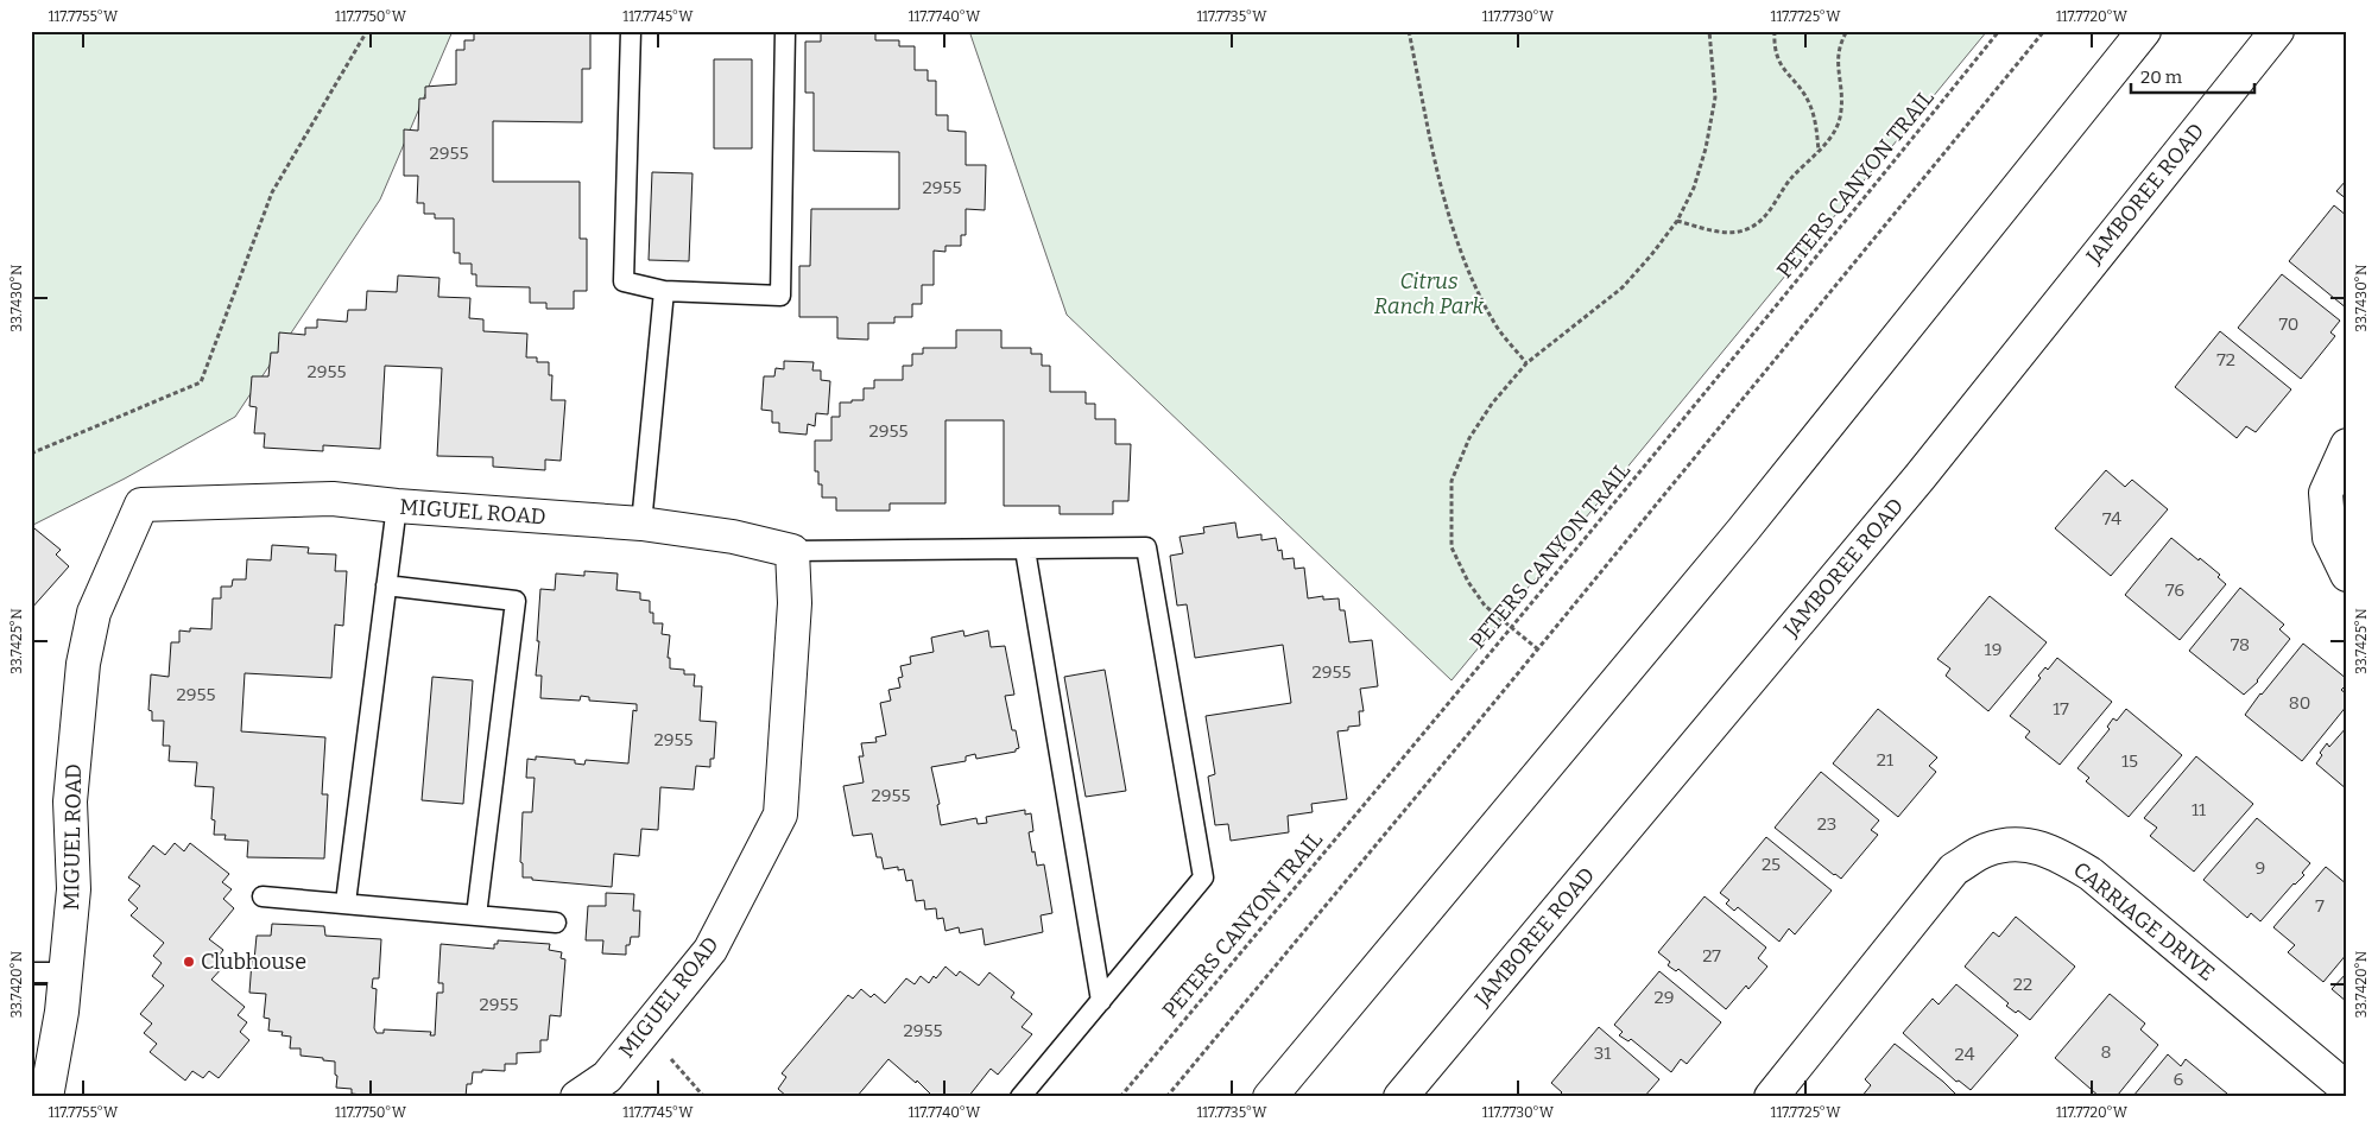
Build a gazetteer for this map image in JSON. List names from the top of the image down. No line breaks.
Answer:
{"streets":{"main road":["JAMBOREE ROAD","MIGUEL ROAD","CARRIAGE DRIVE"],"path":["PETERS CANYON TRAIL"]},"parks":["Citrus Ranch Park"],"places":["Clubhouse"],"house_numbers":["2955","2955","70","72","2955","2955","74","76","78","19","2955","2955","80","17","2955","21","15","2955","11","23","25","9","7","27","22","29","2955","2955","8","31","24","6"],"scale_bar":"20 m","coordinates":["117.7755°W","117.7750°W","117.7745°W","117.7740°W","117.7735°W","117.7730°W","117.7725°W","117.7720°W","33.7430°N","33.7425°N","33.7420°N"]}
